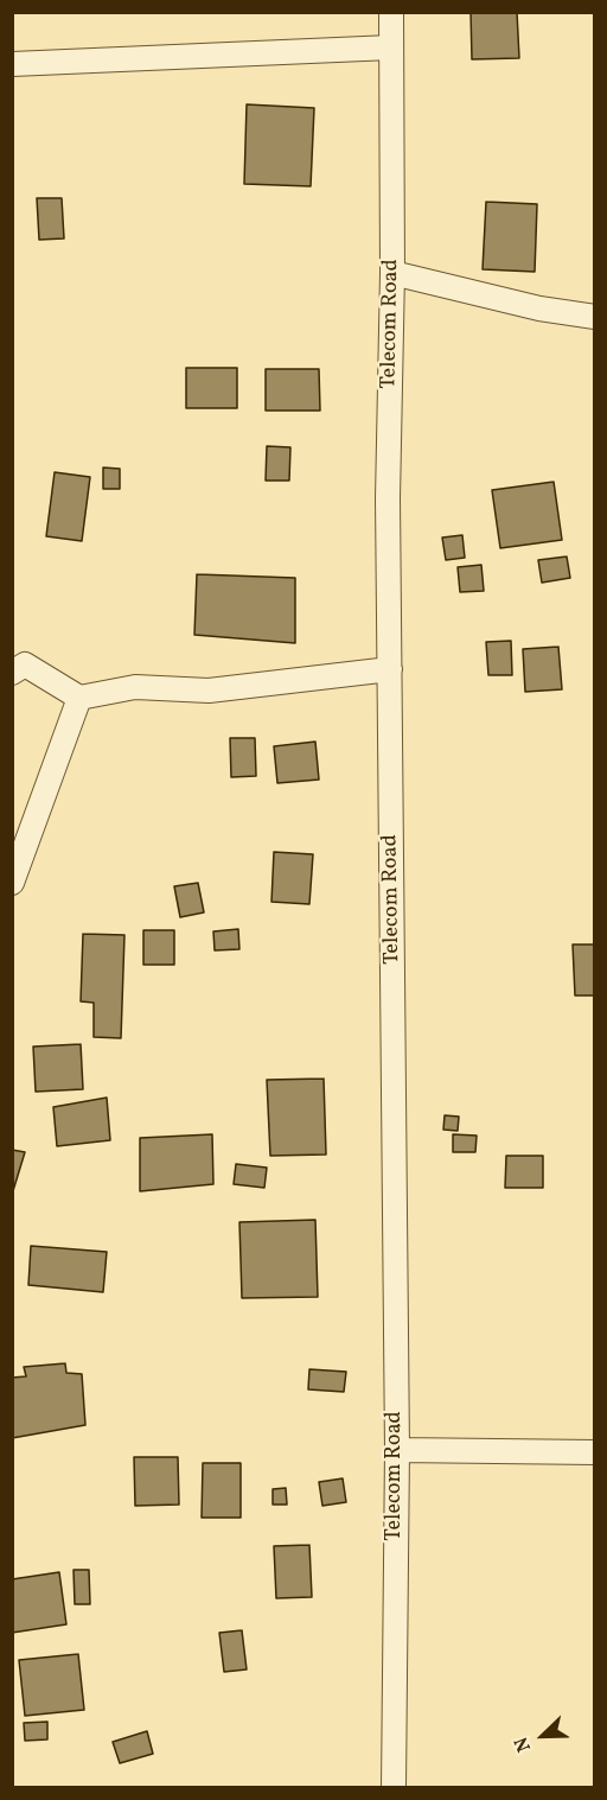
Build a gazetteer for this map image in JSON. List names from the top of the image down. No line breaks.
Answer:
{"streets":{"street":["Telecom Road"]},"north":"bottom left"}
